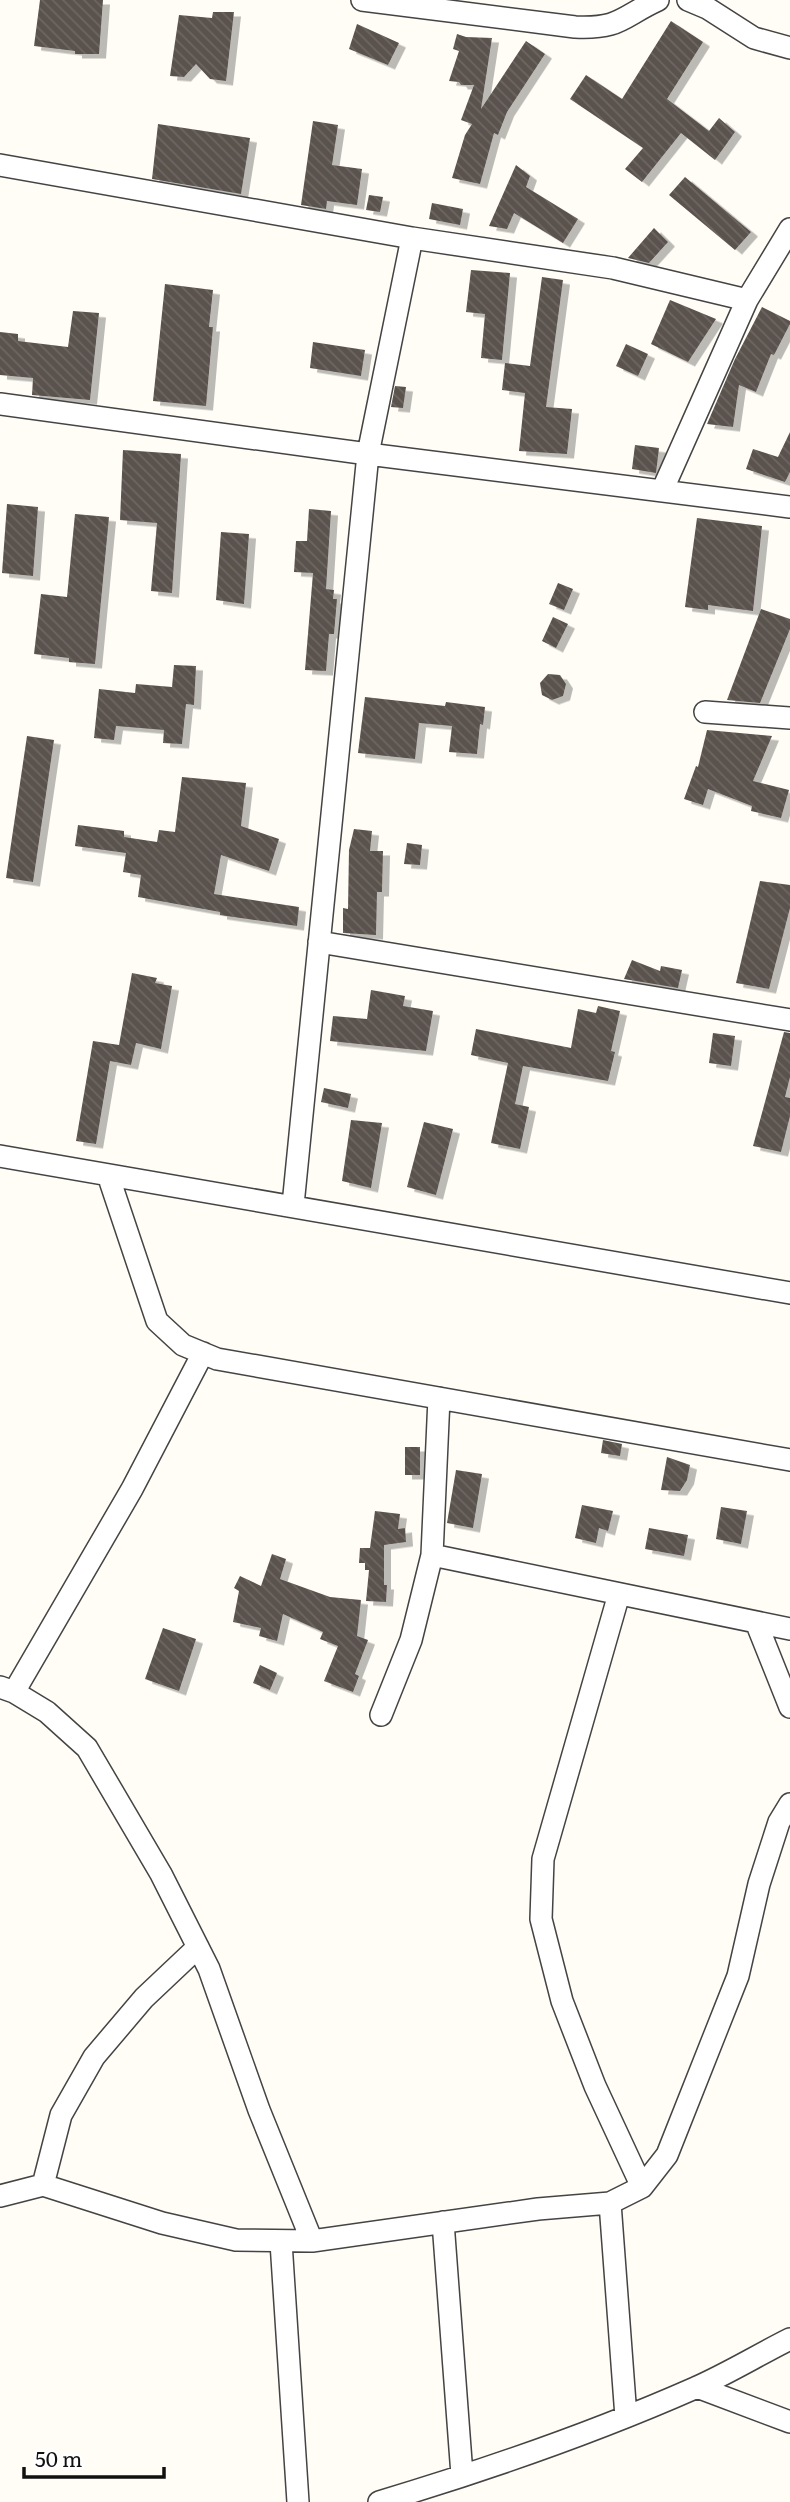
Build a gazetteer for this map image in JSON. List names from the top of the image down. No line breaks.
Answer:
{"scale_bar":"50 m"}
